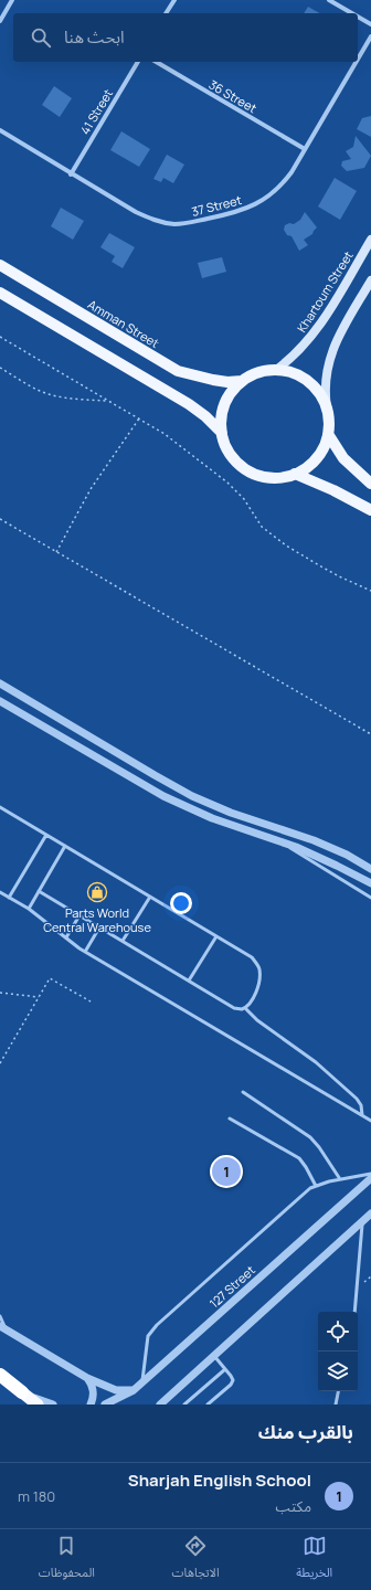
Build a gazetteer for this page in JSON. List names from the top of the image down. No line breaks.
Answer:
{"streets":{"main road":["Khartoum Street","Amman Street"],"street":["36 Street","41 Street","37 Street","127 Street"]},"crossings":[["36 Street","37 Street"],["41 Street","37 Street"],["Khartoum Street","Amman Street"]],"places":{"shop":["Parts World Central Warehouse"]},"page":{"search":"ابحث هنا","pins":"1","heading":"بالقرب منك","list":[{"mark":"1","name":"Sharjah English School","note":"مكتب","value":"180 m"}],"nav":["الخريطة","الاتجاهات","المحفوظات"]}}
